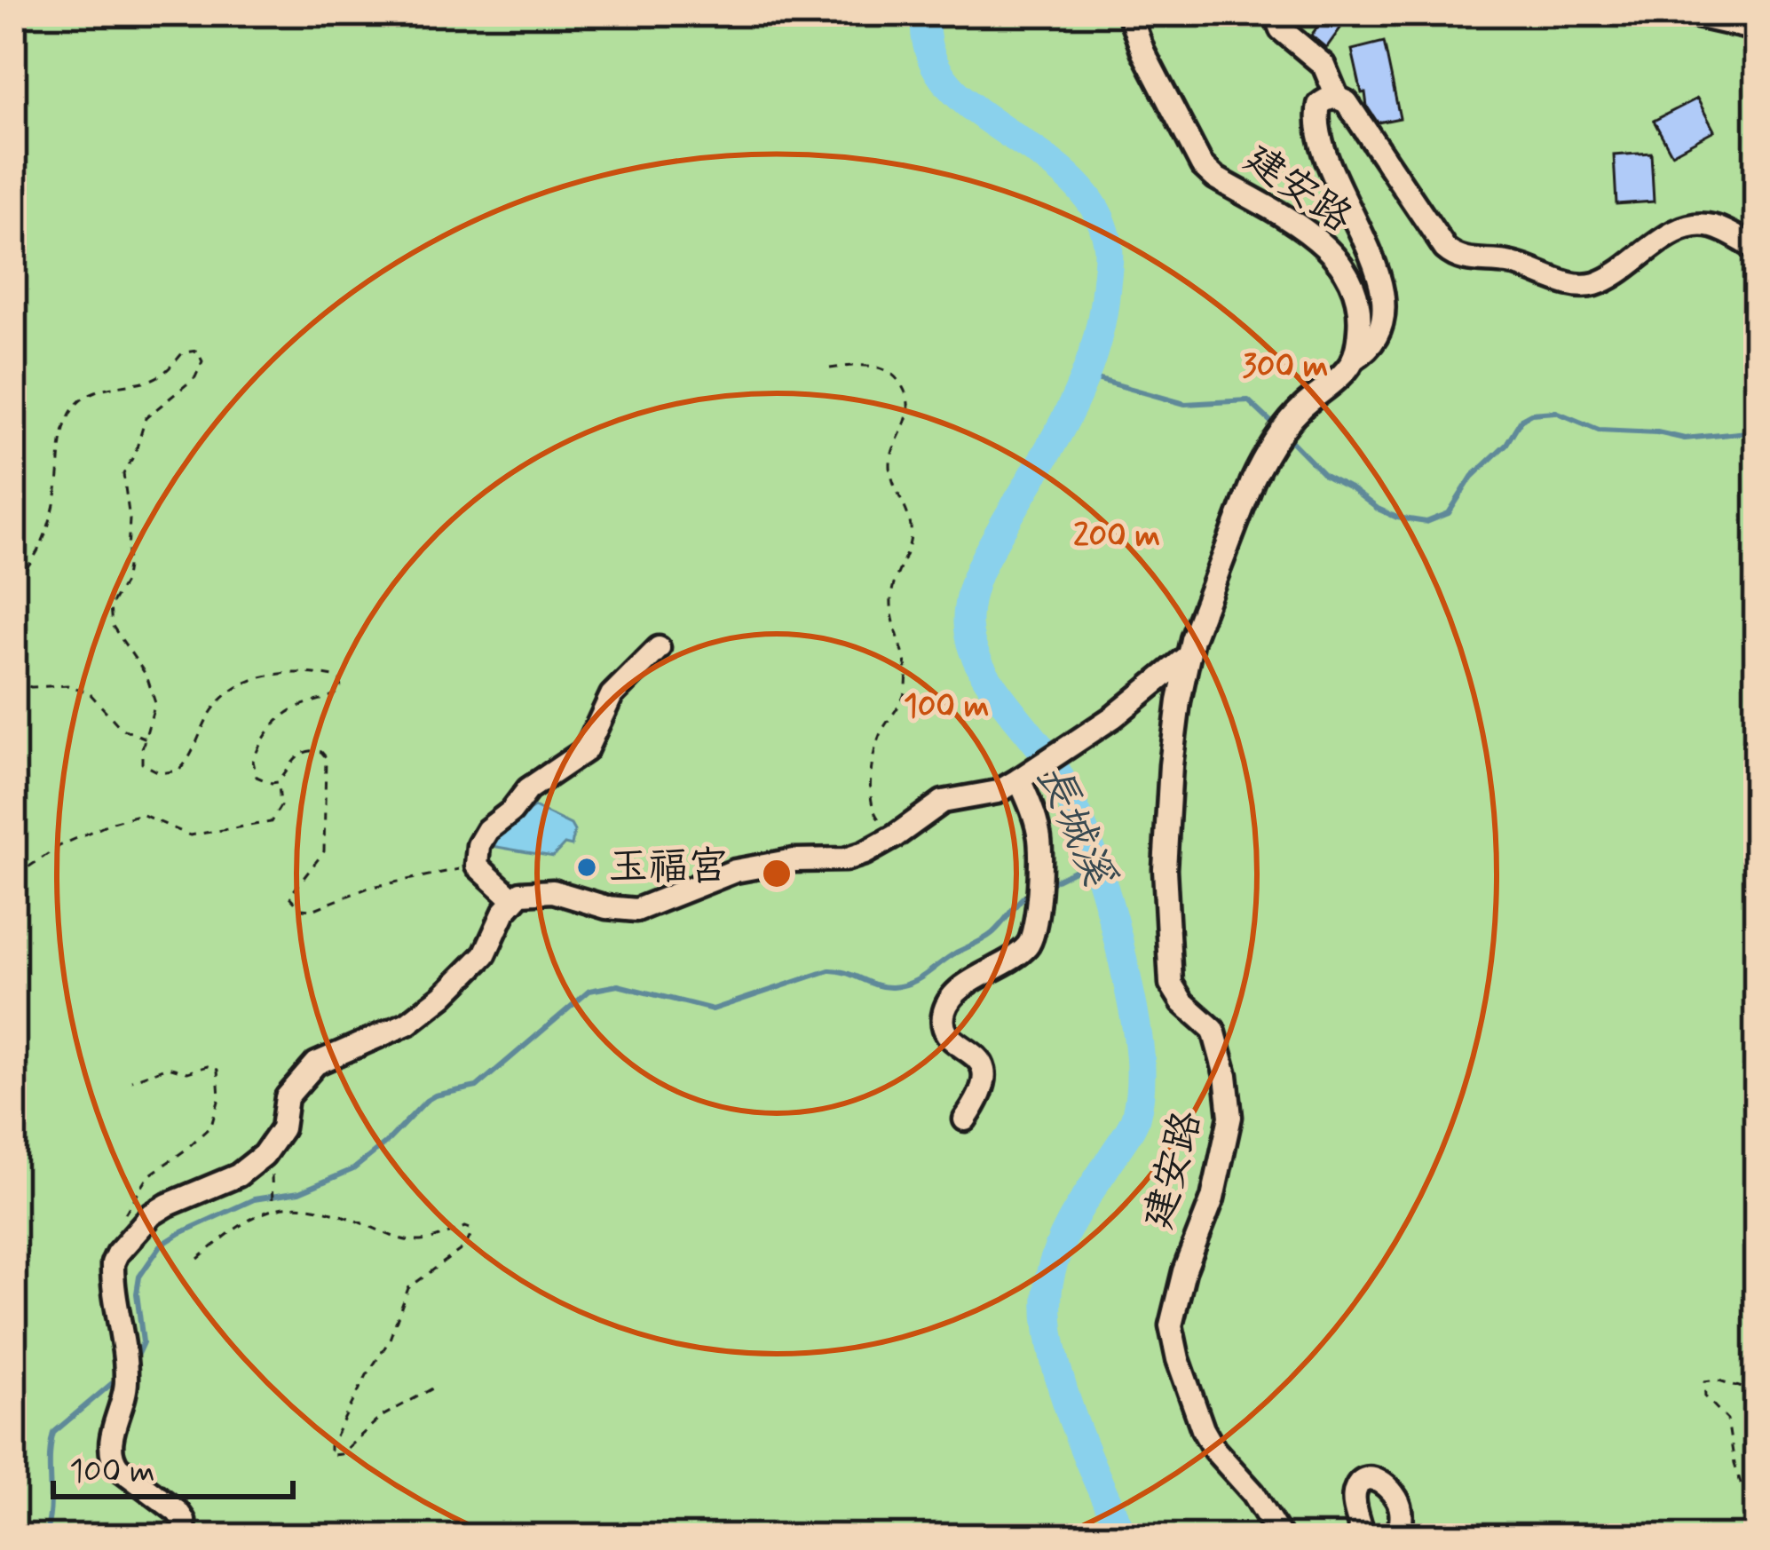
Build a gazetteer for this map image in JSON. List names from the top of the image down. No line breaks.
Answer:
{"streets":{"street":["建安路"]},"water":["長城溪"],"places":["玉福宮"],"scale_bar":"100 m","rings":["300 m","200 m","100 m"]}
